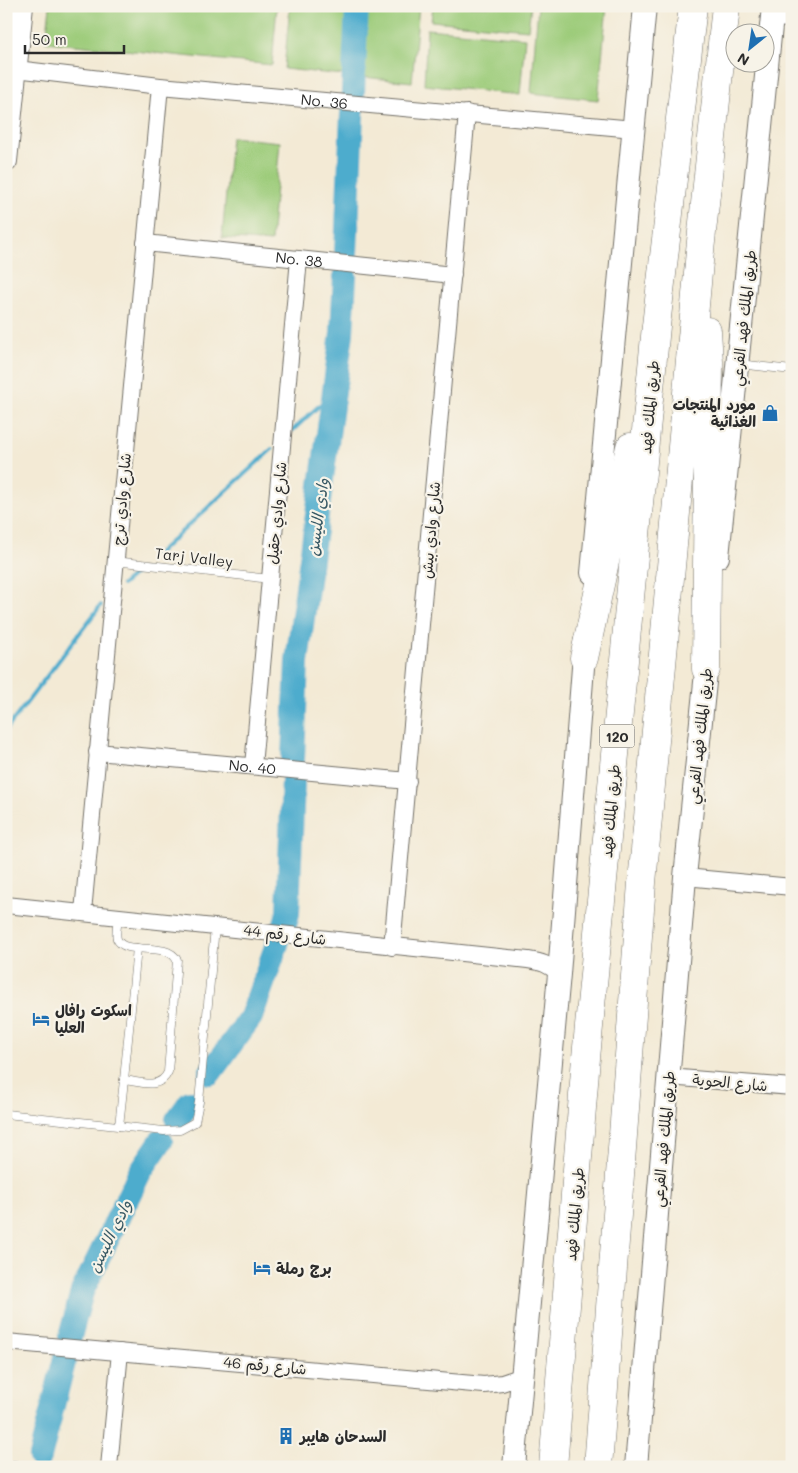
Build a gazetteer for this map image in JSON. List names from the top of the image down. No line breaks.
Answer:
{"streets":{"highway":["طريق الملك فهد","120"],"main road":["طريق الملك فهد الفرعي"],"street":["No. 36","No. 38","شارع وادي ترج","شارع وادي حقيل","شارع وادي بيش","No. 40","شارع رقم 44","شارع الحوية","شارع رقم 46"],"lane":["Tarj Valley"]},"crossings":[["No. 36","شارع وادي ترج"],["No. 36","شارع وادي بيش"],["No. 38","شارع وادي ترج"],["No. 38","شارع وادي حقيل"],["No. 38","شارع وادي بيش"],["طريق الملك فهد الفرعي","شارع الحوية"],["شارع وادي ترج","Tarj Valley"],["شارع وادي ترج","No. 40"],["شارع وادي ترج","شارع رقم 44"],["شارع وادي حقيل","Tarj Valley"],["شارع وادي حقيل","No. 40"],["شارع وادي بيش","No. 40"],["شارع وادي بيش","شارع رقم 44"]],"water":["وادي الليسن"],"places":{"shop":["مورد المنتجات الغذائية"],"hotel":["اسكوت رافال العليا","برج رملة"],"building":["السدحان هايبر"]},"scale_bar":"50 m","north":"bottom left"}
